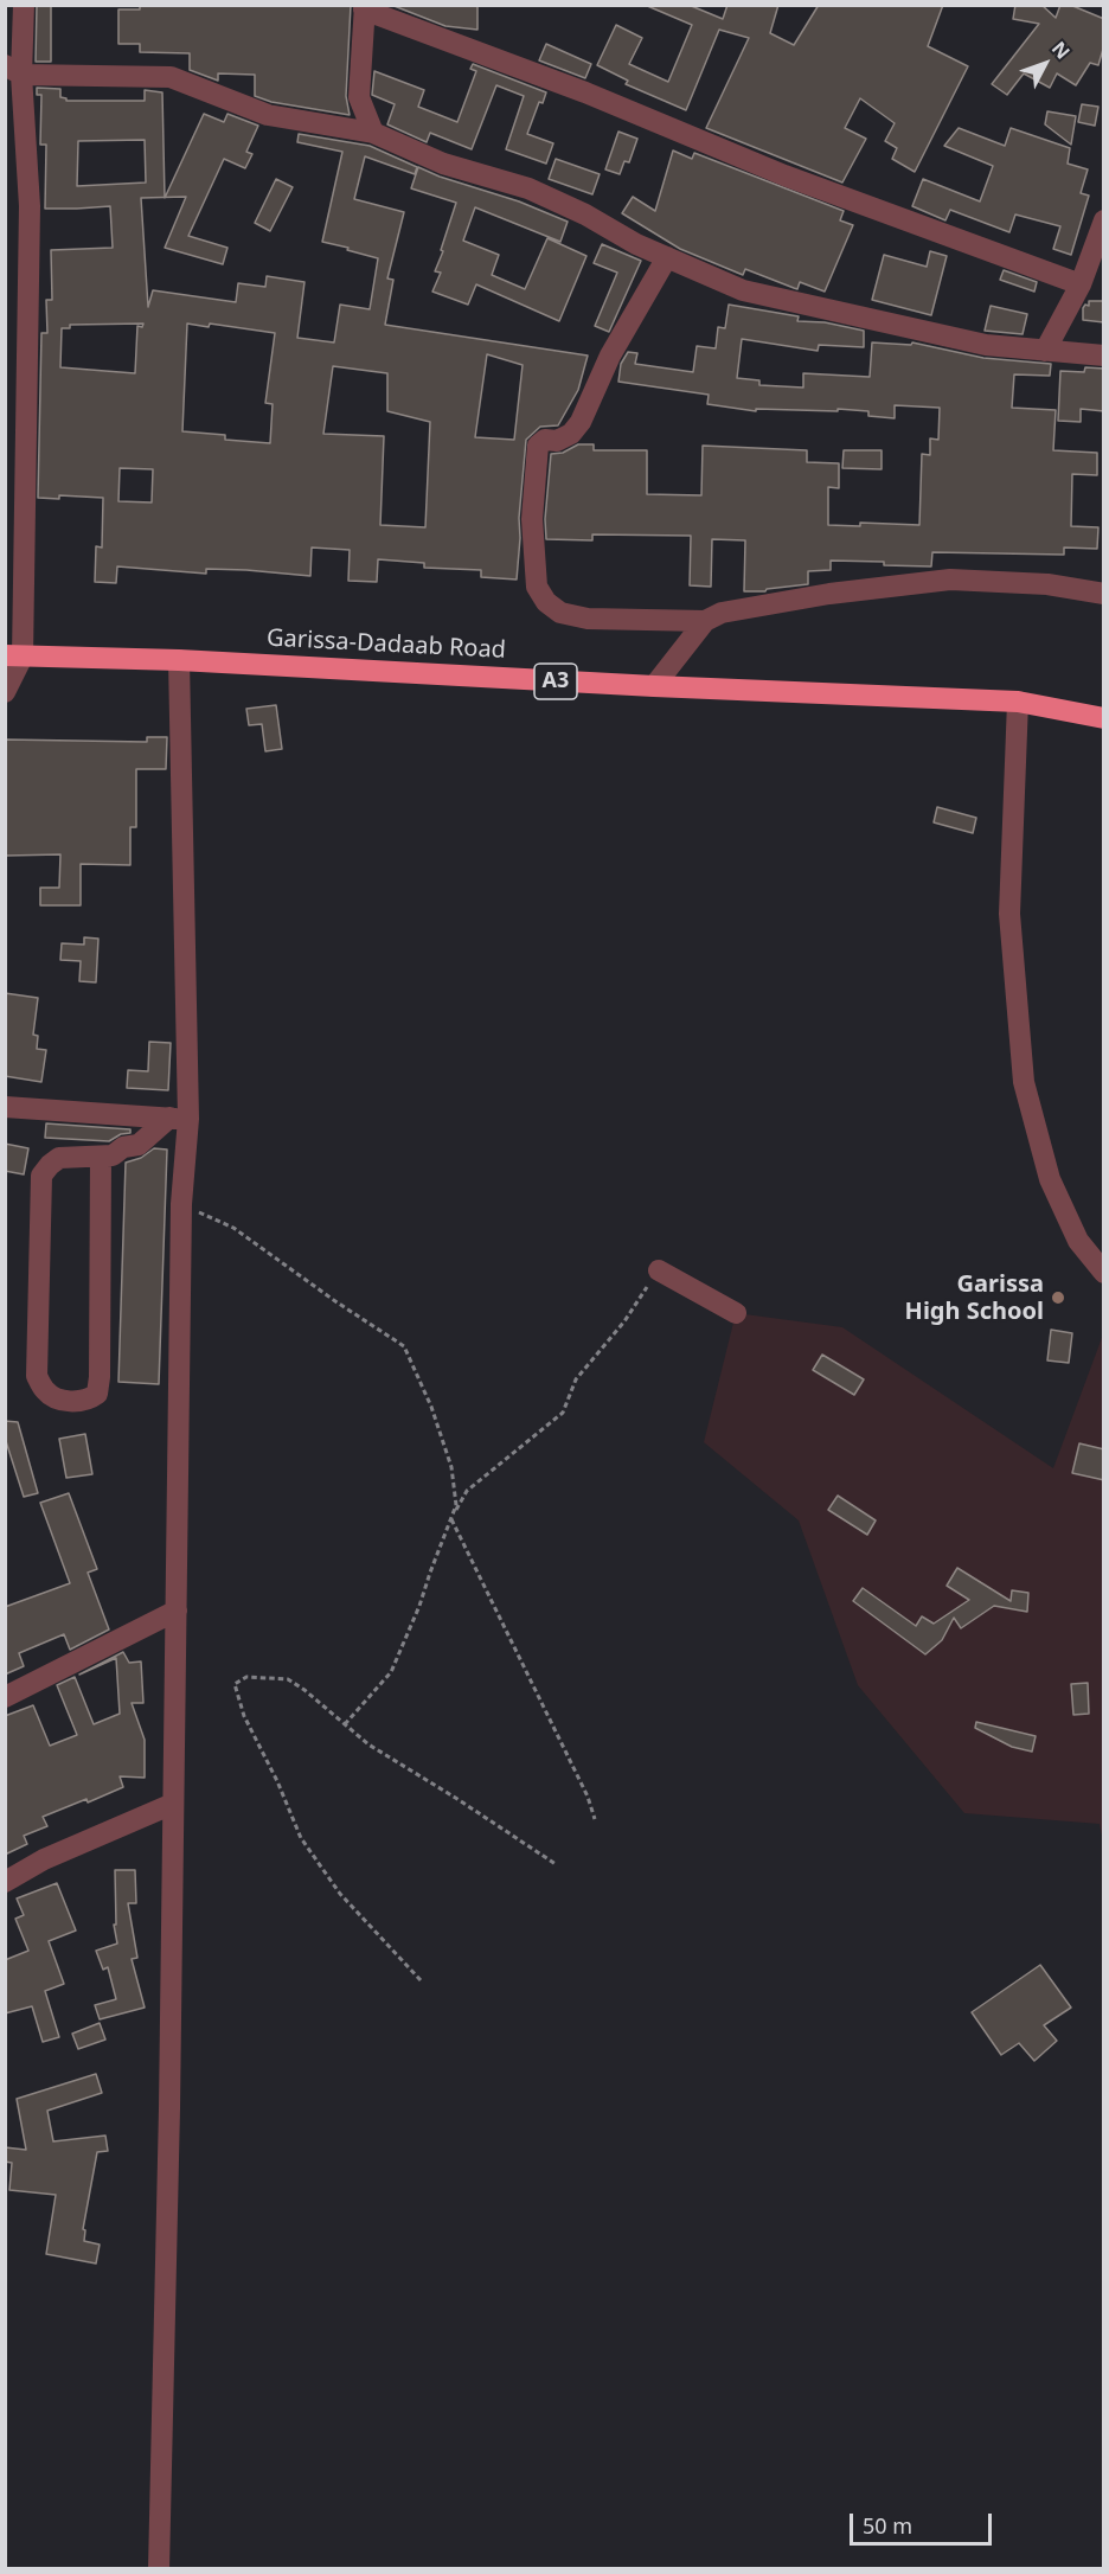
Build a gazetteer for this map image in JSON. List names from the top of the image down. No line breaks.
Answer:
{"streets":{"highway":["Garissa-Dadaab Road","A3"]},"places":["Garissa High School"],"scale_bar":"50 m","north":"top right"}
